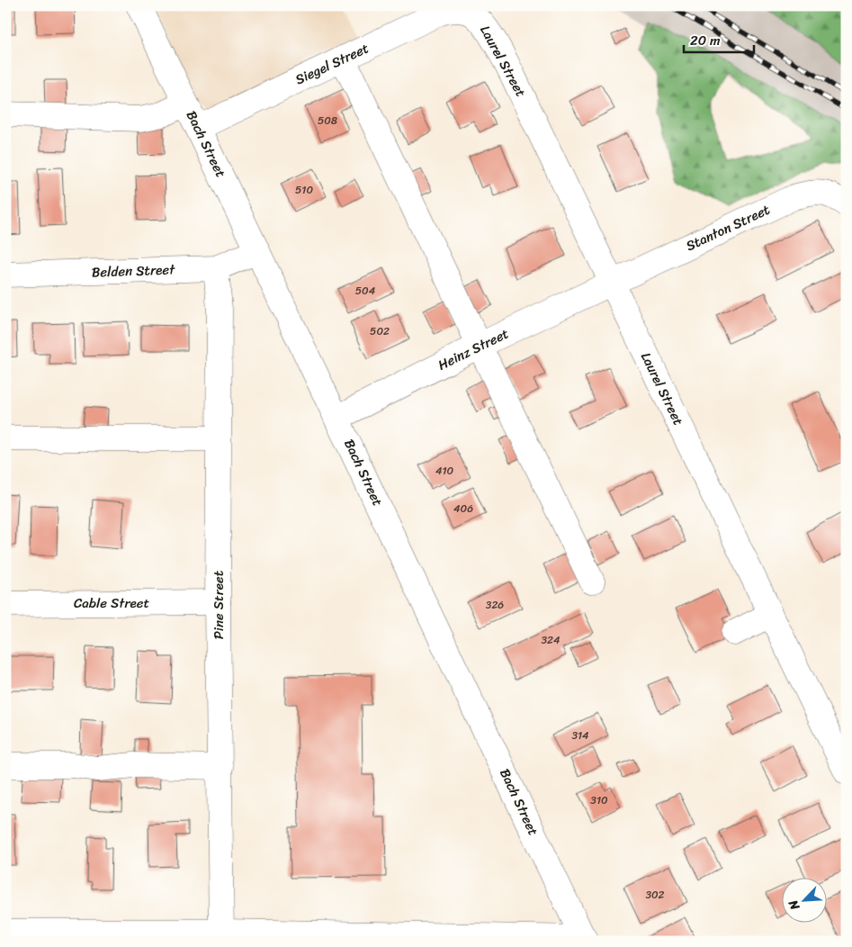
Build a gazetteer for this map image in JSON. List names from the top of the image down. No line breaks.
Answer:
{"streets":{"street":["Laurel Street","Siegel Street","Bach Street","Stanton Street","Belden Street","Heinz Street","Cable Street","Pine Street"]},"crossings":[["Laurel Street","Siegel Street"],["Laurel Street","Stanton Street"],["Laurel Street","Heinz Street"],["Siegel Street","Bach Street"],["Bach Street","Belden Street"],["Bach Street","Heinz Street"],["Stanton Street","Heinz Street"],["Belden Street","Pine Street"],["Cable Street","Pine Street"]],"house_numbers":["508","510","504","502","410","406","326","324","314","310","302"],"scale_bar":"20 m","north":"bottom left"}
